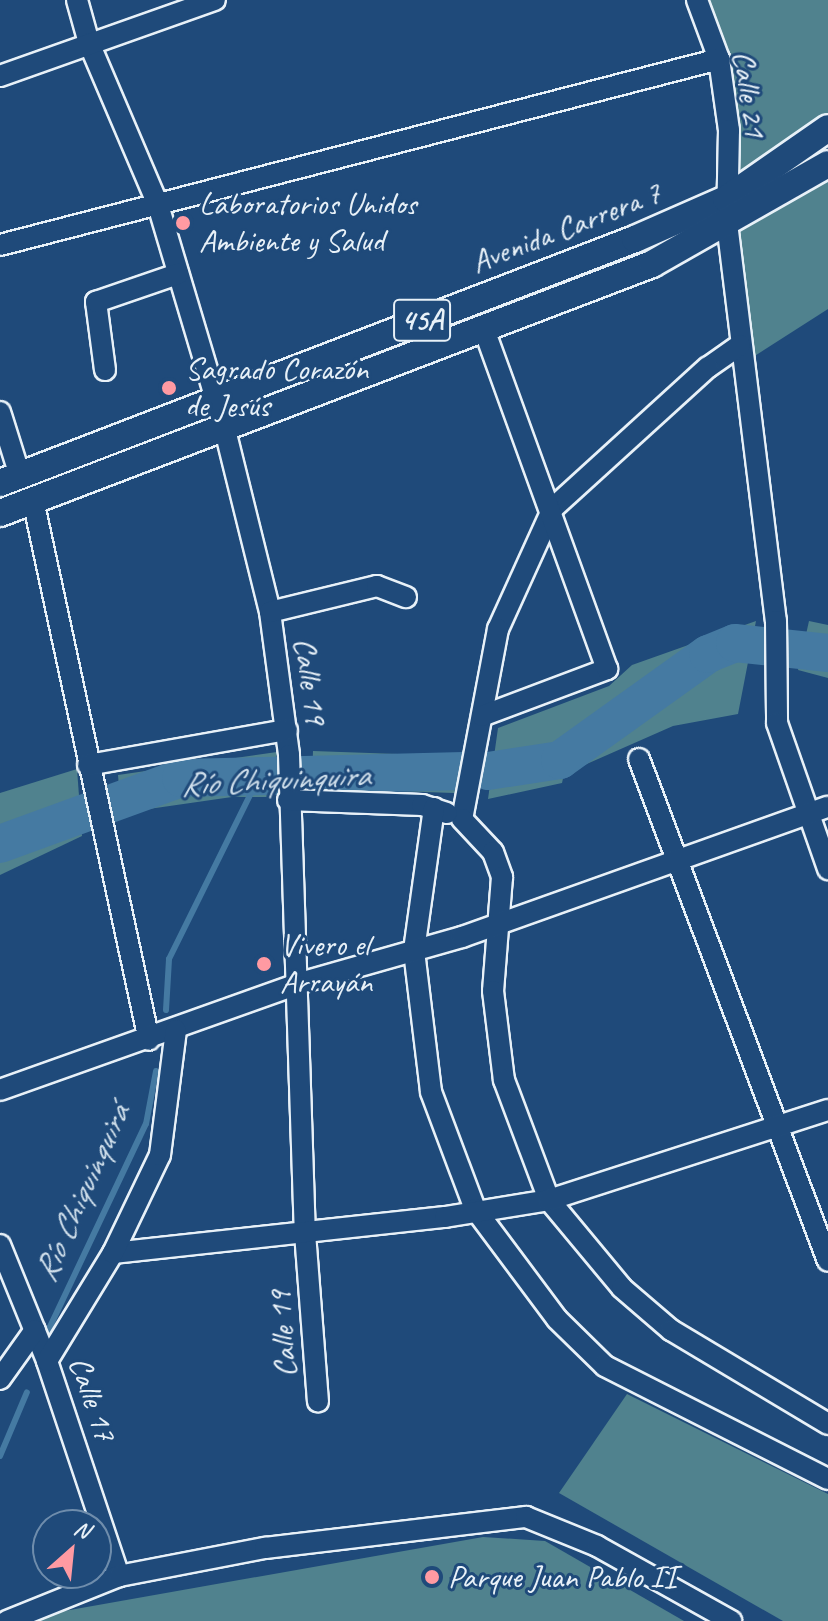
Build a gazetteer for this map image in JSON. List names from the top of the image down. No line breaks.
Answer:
{"streets":{"main road":["Avenida Carrera 7","45A"],"street":["Calle 21","Calle 19","Calle 17"]},"crossings":[["Calle 21","Avenida Carrera 7"],["Avenida Carrera 7","Calle 19"]],"water":["Río Chiquinquira","Río Chiquinquirá"],"places":["Laboratorios Unidos Ambiente y Salud","Sagrado Corazón de Jesús","Vivero el Arrayán","Parque Juan Pablo II"],"north":"top right"}
